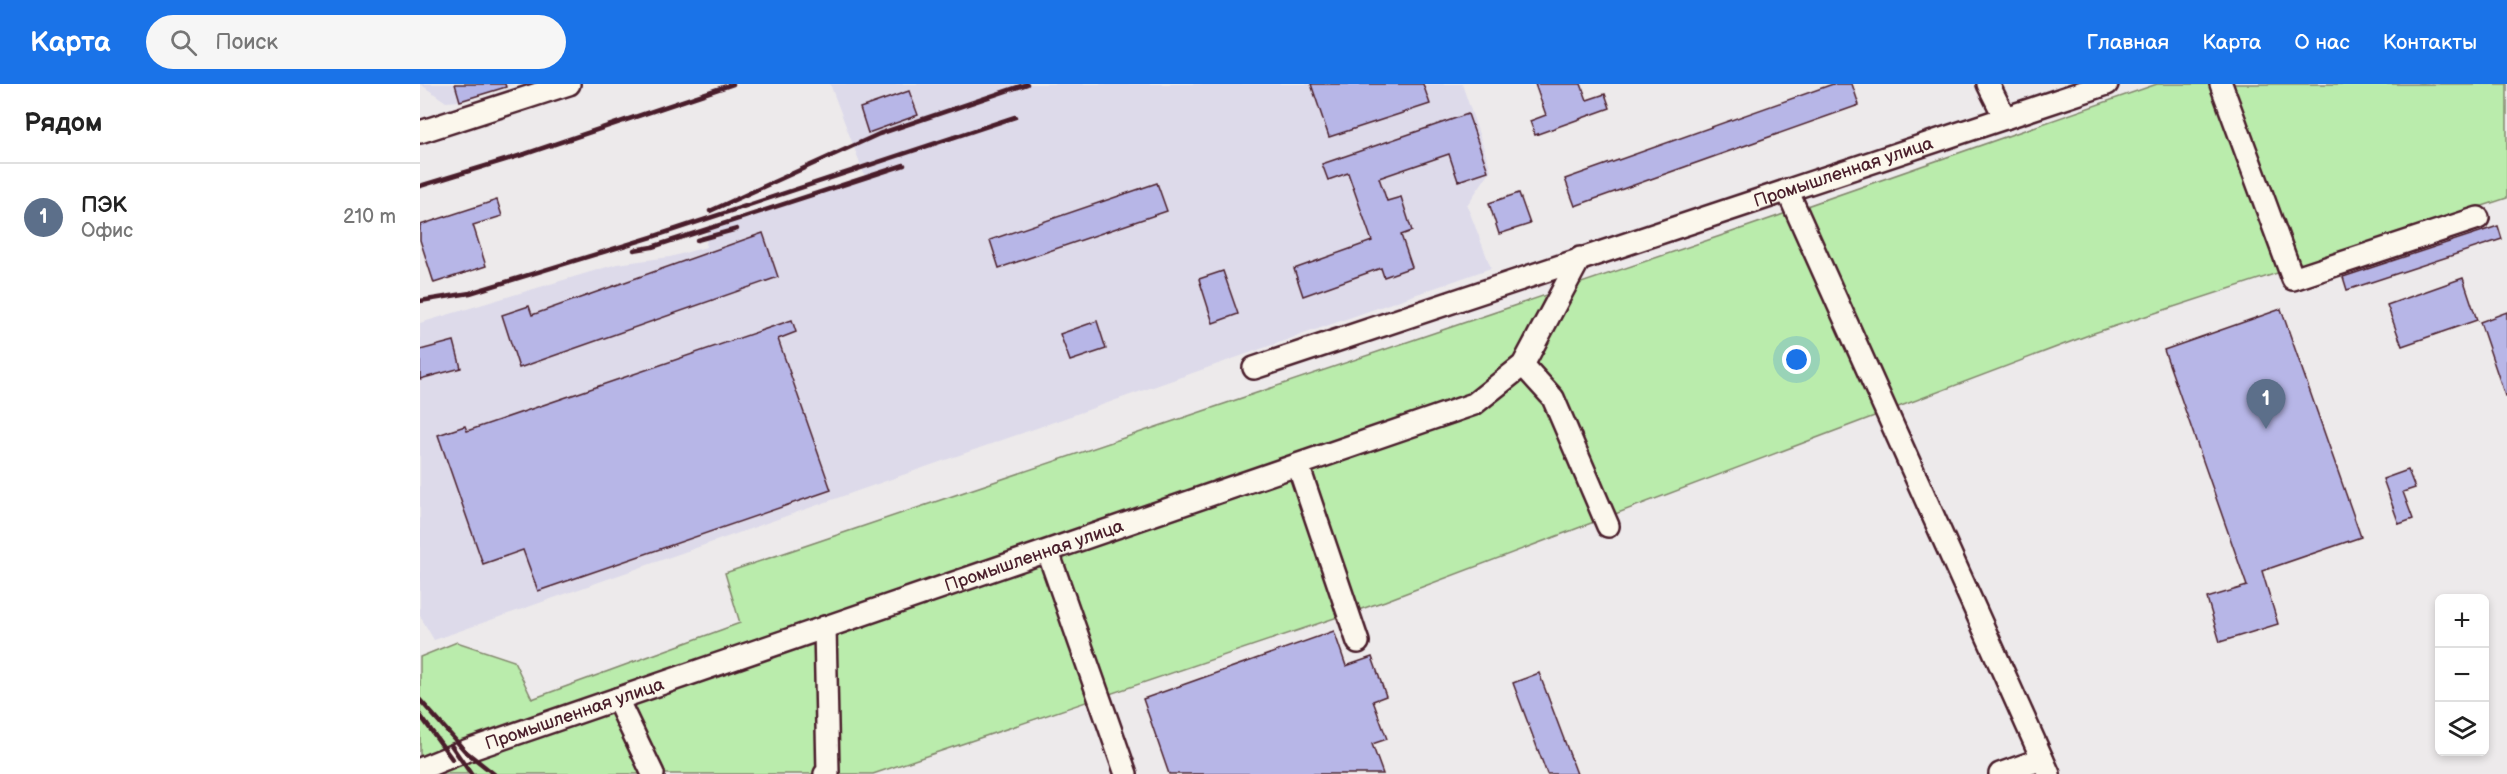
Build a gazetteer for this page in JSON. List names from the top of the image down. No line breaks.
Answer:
{"streets":{"street":["Промышленная улица"]},"page":{"header":"Карта","search":"Поиск","nav":["Главная","Карта","О нас","Контакты"],"heading":"Рядом","list":[{"mark":"1","name":"ПЭК","note":"Офис","value":"210 m"}],"pins":"1","map_buttons":["+","−"]}}
